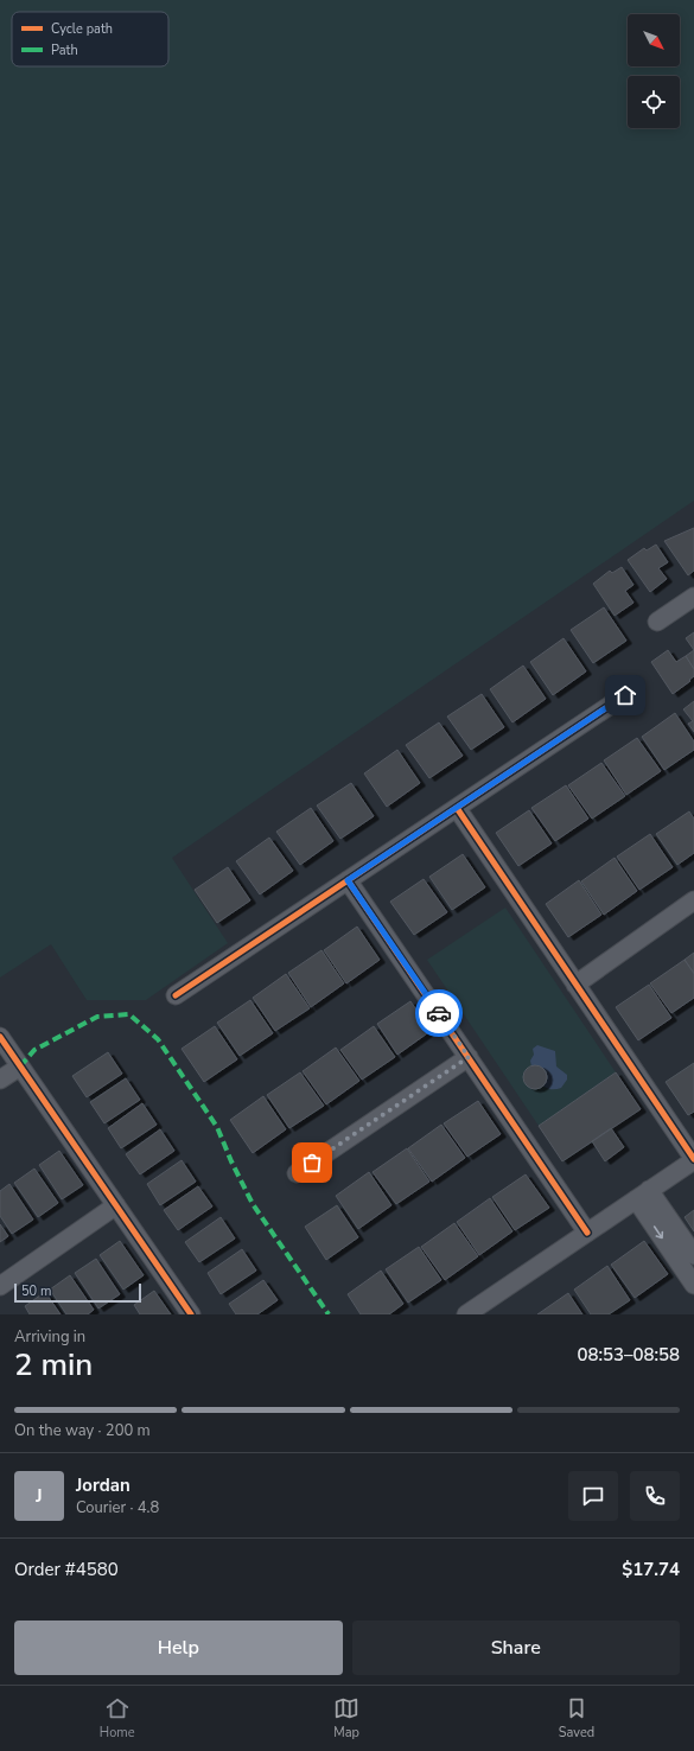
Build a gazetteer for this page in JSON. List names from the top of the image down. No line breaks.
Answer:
{"legend":["Cycle path","Path"],"scale_bar":"50 m","north":"bottom right","page":{"scale":"50 m","heading":["2 min","Arriving in","08:53–08:58"],"panel":["Jordan","Courier · 4.8","Order #4580","$17.74"],"bar":"On the way · 200 m","round":"J","buttons":["Help","Share"],"tabs":["Home","Map","Saved"]}}
